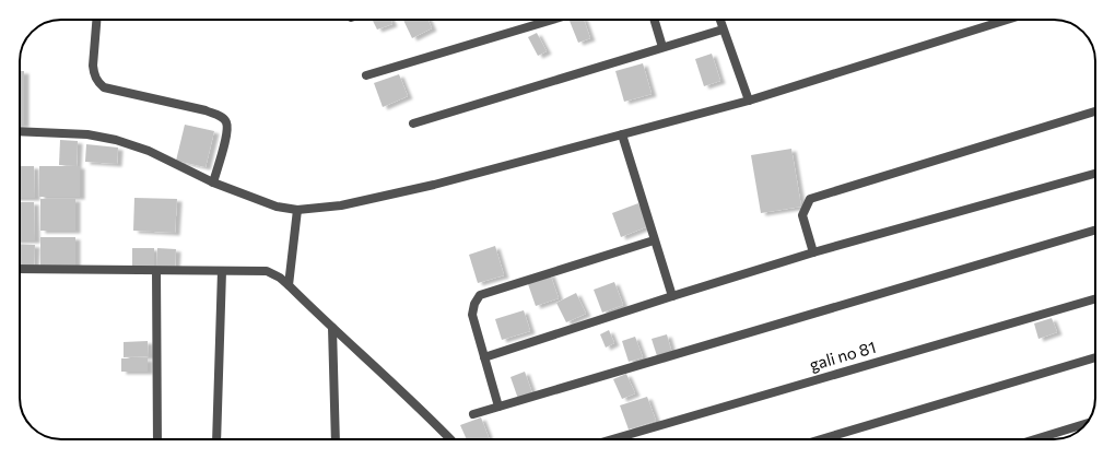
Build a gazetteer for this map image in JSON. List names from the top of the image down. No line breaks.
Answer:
{"streets":{"street":["gali no 81"]}}
